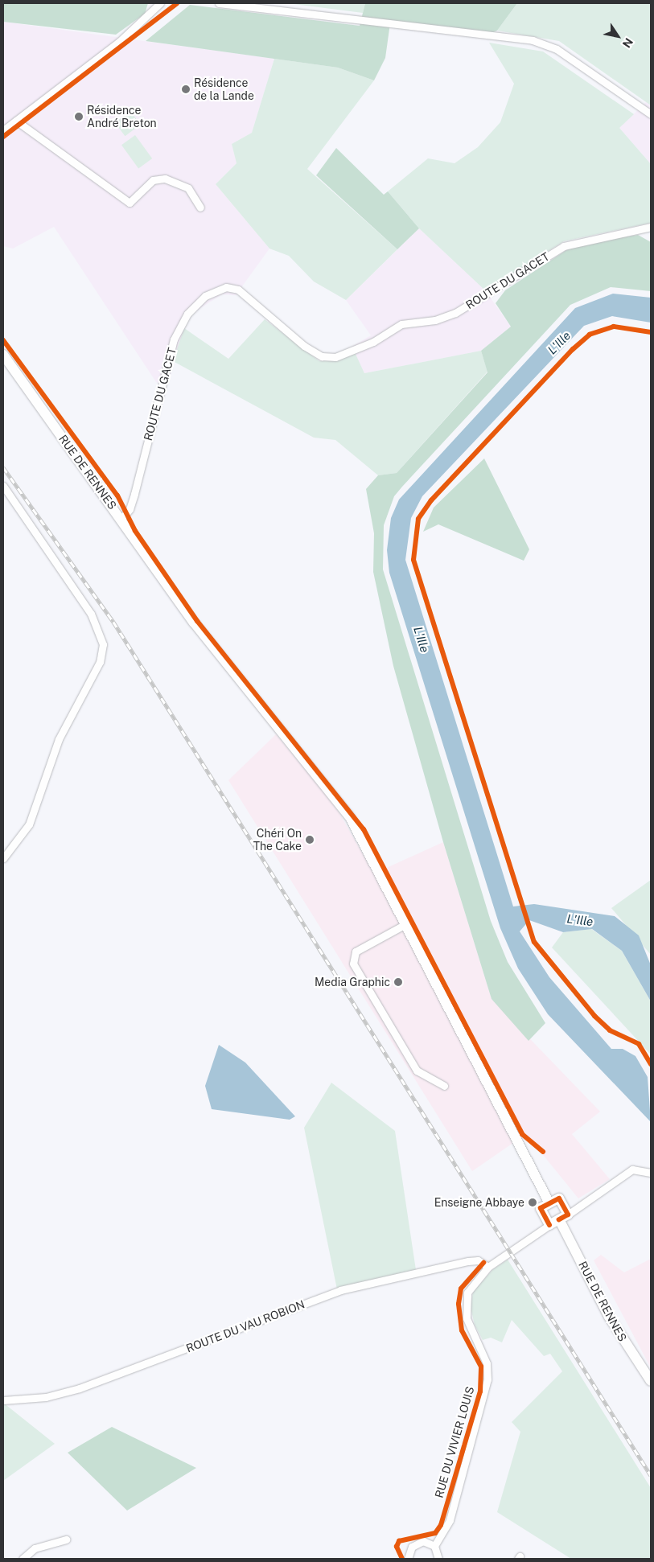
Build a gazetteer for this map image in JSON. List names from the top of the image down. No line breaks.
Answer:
{"streets":{"main road":["RUE DE RENNES"],"street":["ROUTE DU GACET","ROUTE DU VAU ROBION","RUE DU VIVIER LOUIS"]},"crossings":[["ROUTE DU GACET","RUE DE RENNES"],["ROUTE DU VAU ROBION","RUE DU VIVIER LOUIS"]],"water":["L'Ille"],"places":["Résidence de la Lande","Résidence André Breton","Chéri On The Cake","Media Graphic","Enseigne Abbaye"],"north":"bottom right"}
